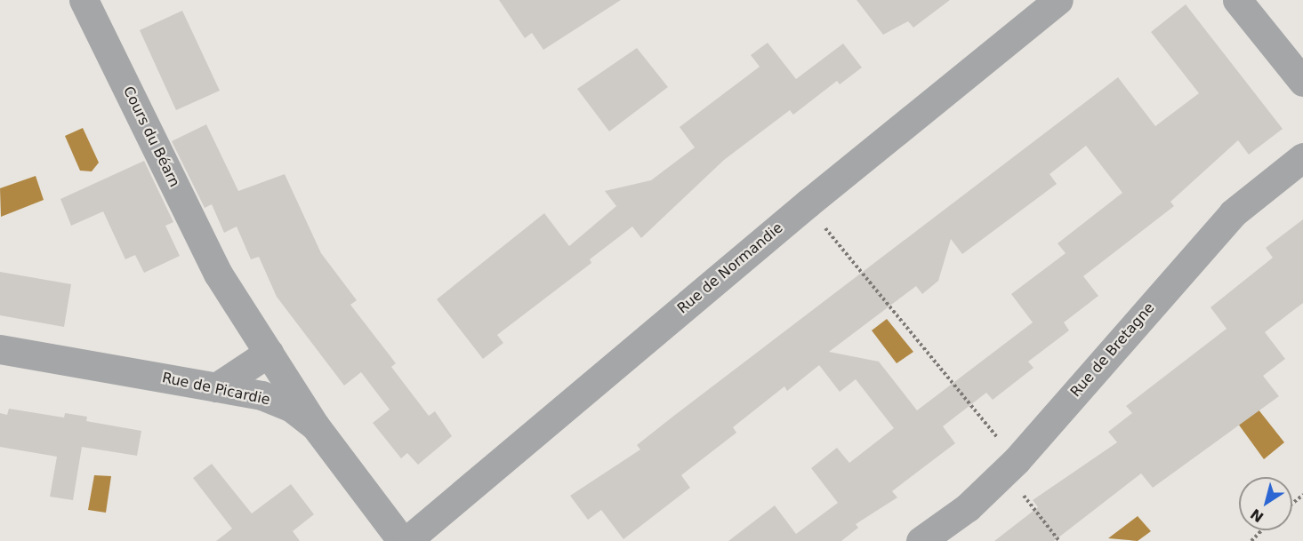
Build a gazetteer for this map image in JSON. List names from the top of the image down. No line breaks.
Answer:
{"streets":{"street":["Cours du Béarn","Rue de Normandie","Rue de Bretagne","Rue de Picardie"]},"crossings":[["Cours du Béarn","Rue de Picardie"],["Rue de Normandie","Rue de Picardie"]],"north":"bottom left"}
